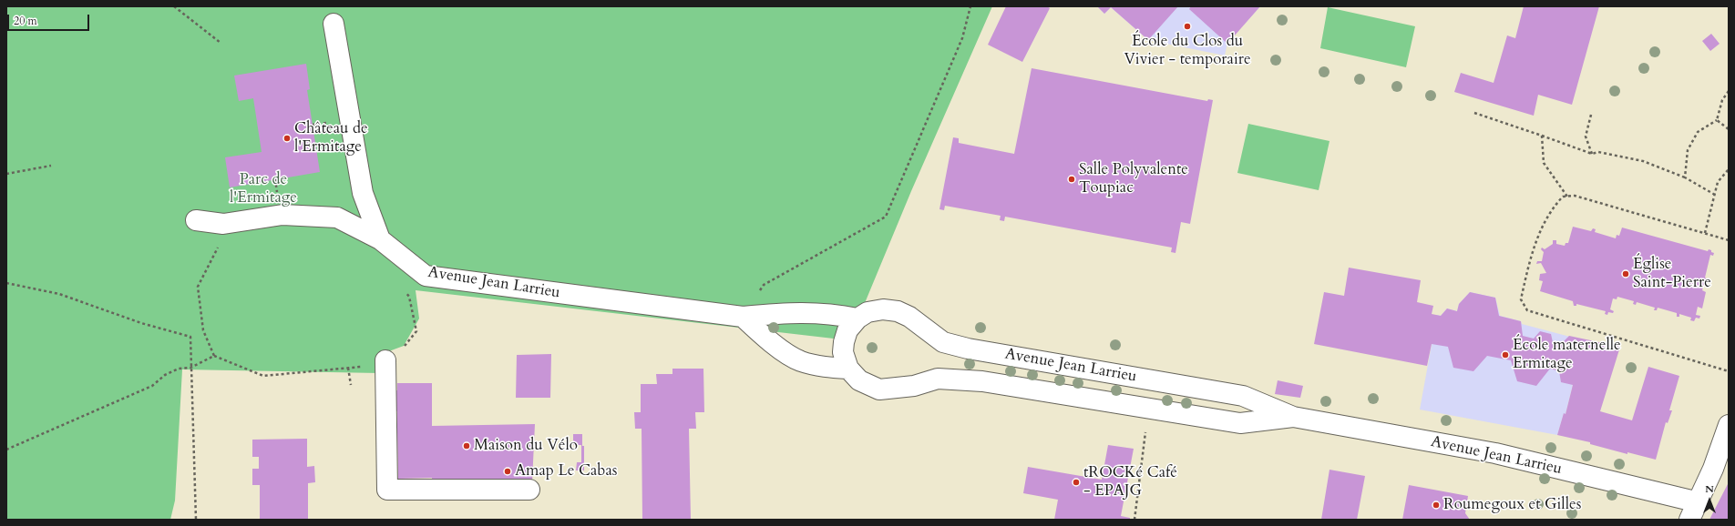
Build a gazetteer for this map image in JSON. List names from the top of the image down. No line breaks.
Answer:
{"streets":{"street":["Avenue Jean Larrieu"]},"parks":["Parc de l'Ermitage"],"places":["École du Clos du Vivier - temporaire","Château de l'Ermitage","Salle Polyvalente Toupiac","Église Saint-Pierre","École maternelle Ermitage","Maison du Vélo","Amap Le Cabas","tROCKé Café - EPAJG","Roumegoux et Gilles"],"scale_bar":"20 m","north":"top"}
